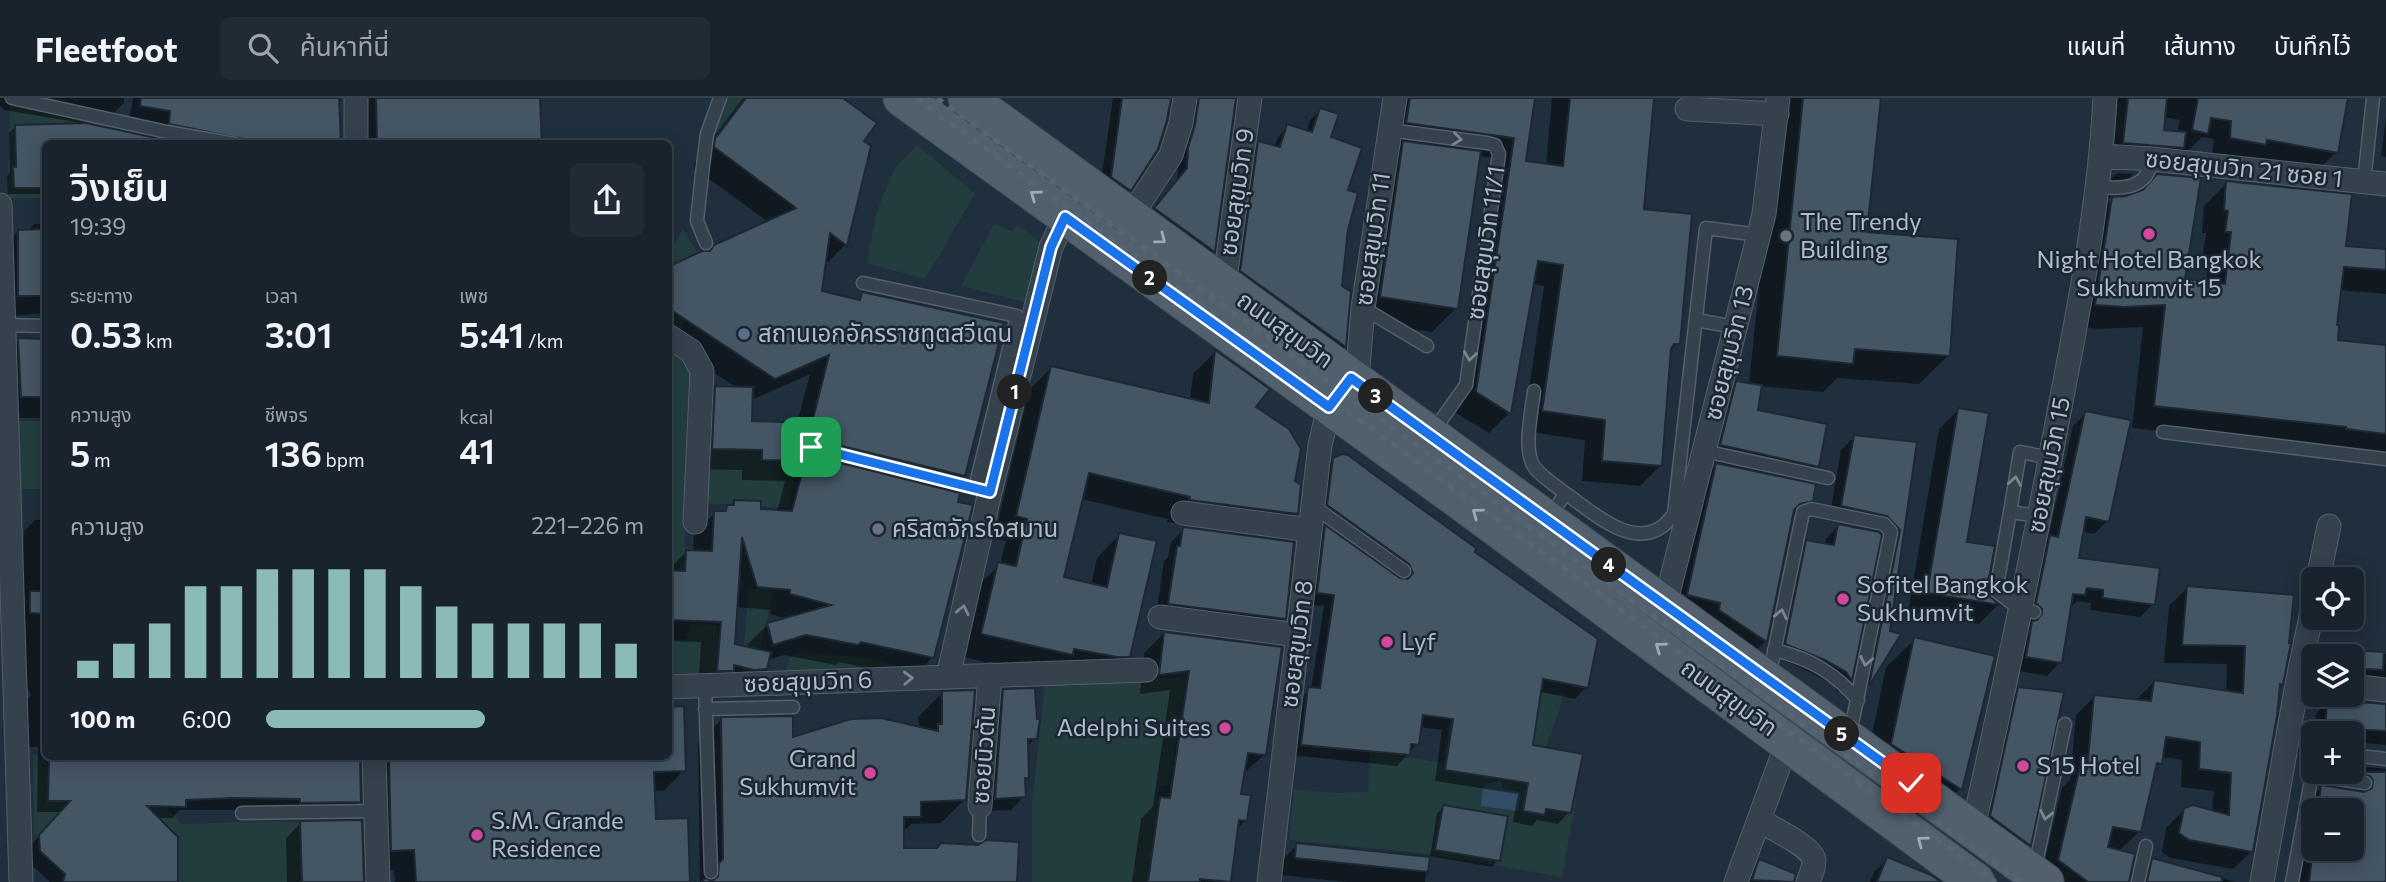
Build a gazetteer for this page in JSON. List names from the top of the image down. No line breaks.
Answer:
{"streets":{"main road":["ถนนสุขุมวิท"],"street":["ซอยสุขุมวิท 21 ซอย 1","ซอยสุขุมวิท 9","ซอยสุขุมวิท 11","ซอยสุขุมวิท 13","ซอยสุขุมวิท 15","ซอยสุขุมวิท 8","ซอยสุขุมวิท 6","ซอยนิวตัน"],"lane":["ซอยสุขุมวิท 11/1"]},"crossings":[["ซอยสุขุมวิท 21 ซอย 1","ซอยสุขุมวิท 15"],["ซอยสุขุมวิท 9","ถนนสุขุมวิท"],["ซอยสุขุมวิท 11","ซอยสุขุมวิท 11/1"],["ซอยสุขุมวิท 11","ถนนสุขุมวิท"],["ซอยสุขุมวิท 11/1","ถนนสุขุมวิท"],["ถนนสุขุมวิท","ซอยสุขุมวิท 13"],["ถนนสุขุมวิท","ซอยสุขุมวิท 15"],["ถนนสุขุมวิท","ซอยสุขุมวิท 8"],["ซอยสุขุมวิท 6","ซอยนิวตัน"]],"one_way":["ซอยสุขุมวิท 6"],"places":["Night Hotel Bangkok Sukhumvit 15","The Trendy Building","สถานเอกอัครราชทูตสวีเดน","คริสตจักรใจสมาน","Sofitel Bangkok Sukhumvit","Lyf","Adelphi Suites","S15 Hotel","Grand Sukhumvit","S.M. Grande Residence"],"page":{"header":"Fleetfoot","search":"ค้นหาที่นี่","nav":["แผนที่","เส้นทาง","บันทึกไว้"],"heading":["วิ่งเย็น","19:39"],"stats":[["ระยะทาง","0.53 km"],["เวลา","3:01"],["เพซ","5:41 /km"],["ความสูง","5 m"],["ชีพจร","136 bpm"],["kcal","41"]],"pins":["2","1","3","4","5"],"chart":["ความสูง","221–226 m"],"map_buttons":["+","−"],"list":[{"name":"100 m","note":"6:00"}]}}
